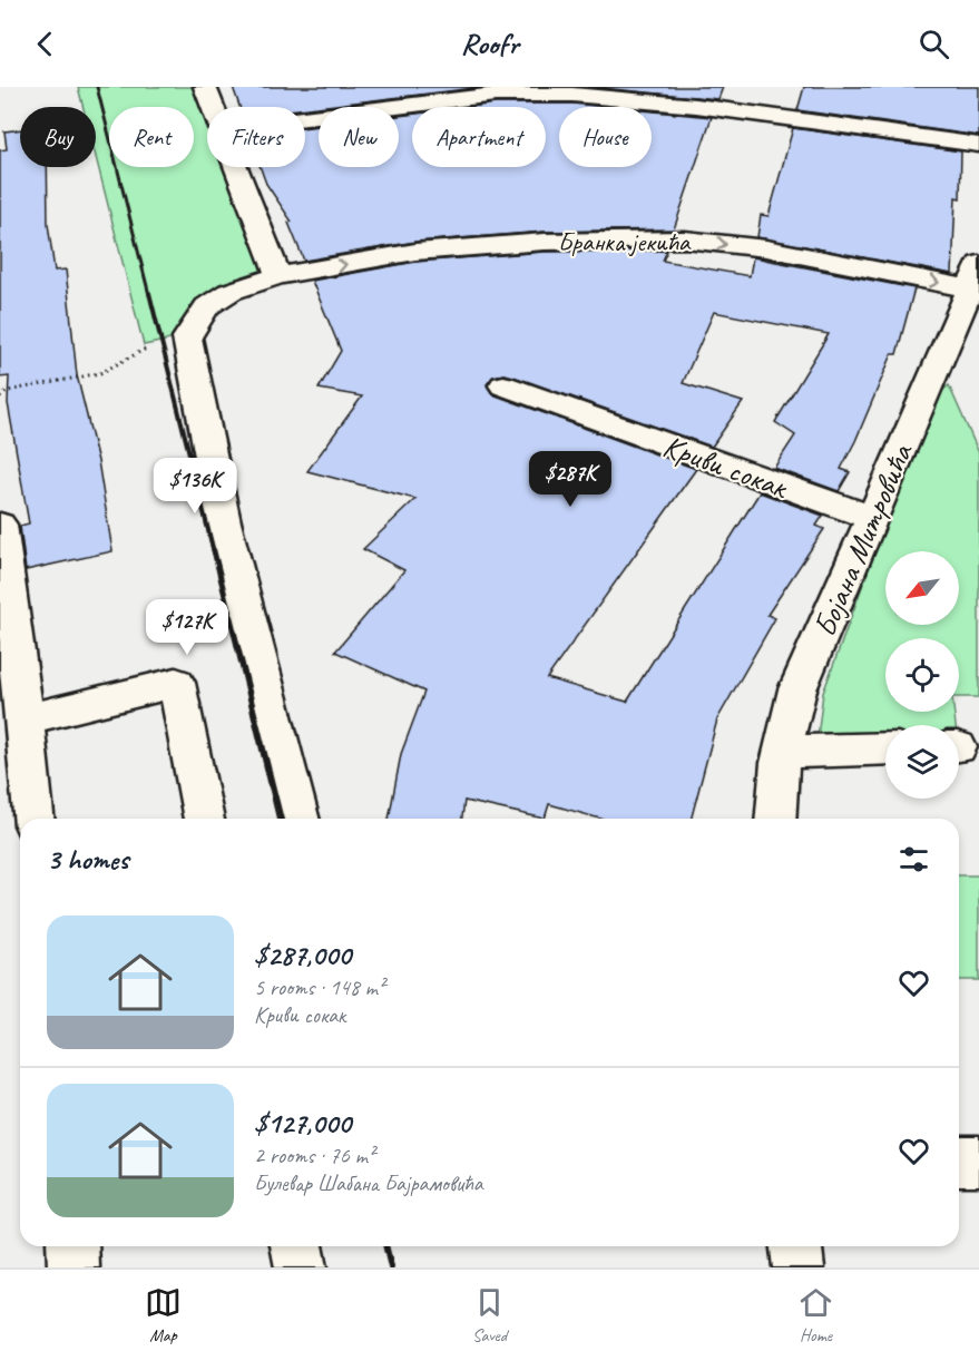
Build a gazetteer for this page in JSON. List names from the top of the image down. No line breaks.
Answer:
{"streets":{"street":["Бранка јекића","Криви сокак","Бојана Митровића"]},"crossings":[["Бранка јекића","Бојана Митровића"],["Криви сокак","Бојана Митровића"]],"north":"bottom left","page":{"header":"Roofr","chip":["Buy","Rent","Filters","New","Apartment","House"],"price":["$287K","$136K","$127K"],"heading":"3 homes","list":[{"name":"$287,000","note":"5 rooms · 148 m² · Криви сокак"},{"name":"$127,000","note":"2 rooms · 76 m² · Булевар Шабана Бајрамовића"}],"tabs":["Map","Saved","Home"]}}
